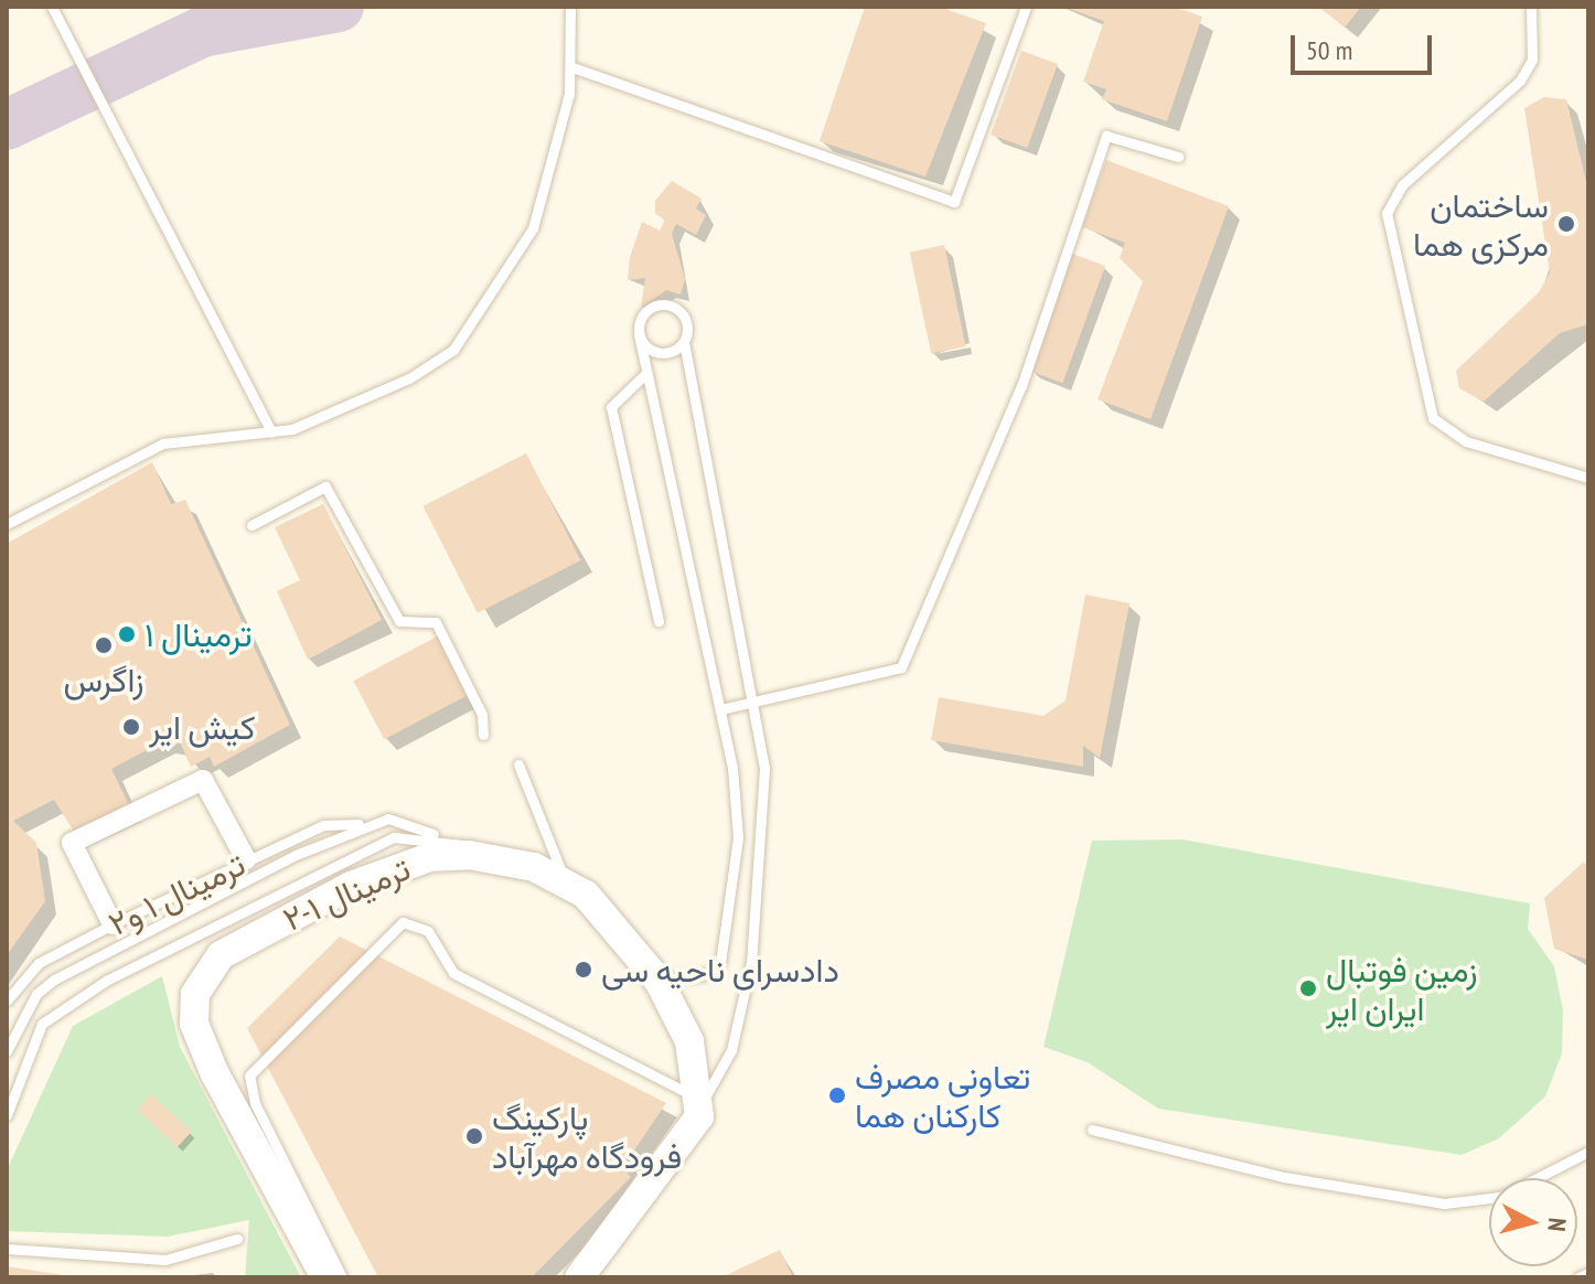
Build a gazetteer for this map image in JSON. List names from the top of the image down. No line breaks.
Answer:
{"streets":{"main road":["ترمینال ۱-۲"],"lane":["ترمینال ۱ و۲"]},"crossings":[["ترمینال ۱ و۲","ترمینال ۱-۲"]],"places":["ساختمان مرکزی هما","ترمینال ۱","زاگرس","کیش ایر","دادسرای ناحیه سی","زمین فوتبال ایران ایر","تعاونی مصرف کارکنان هما","پارکینگ فرودگاه مهرآباد"],"scale_bar":"50 m","north":"right"}
